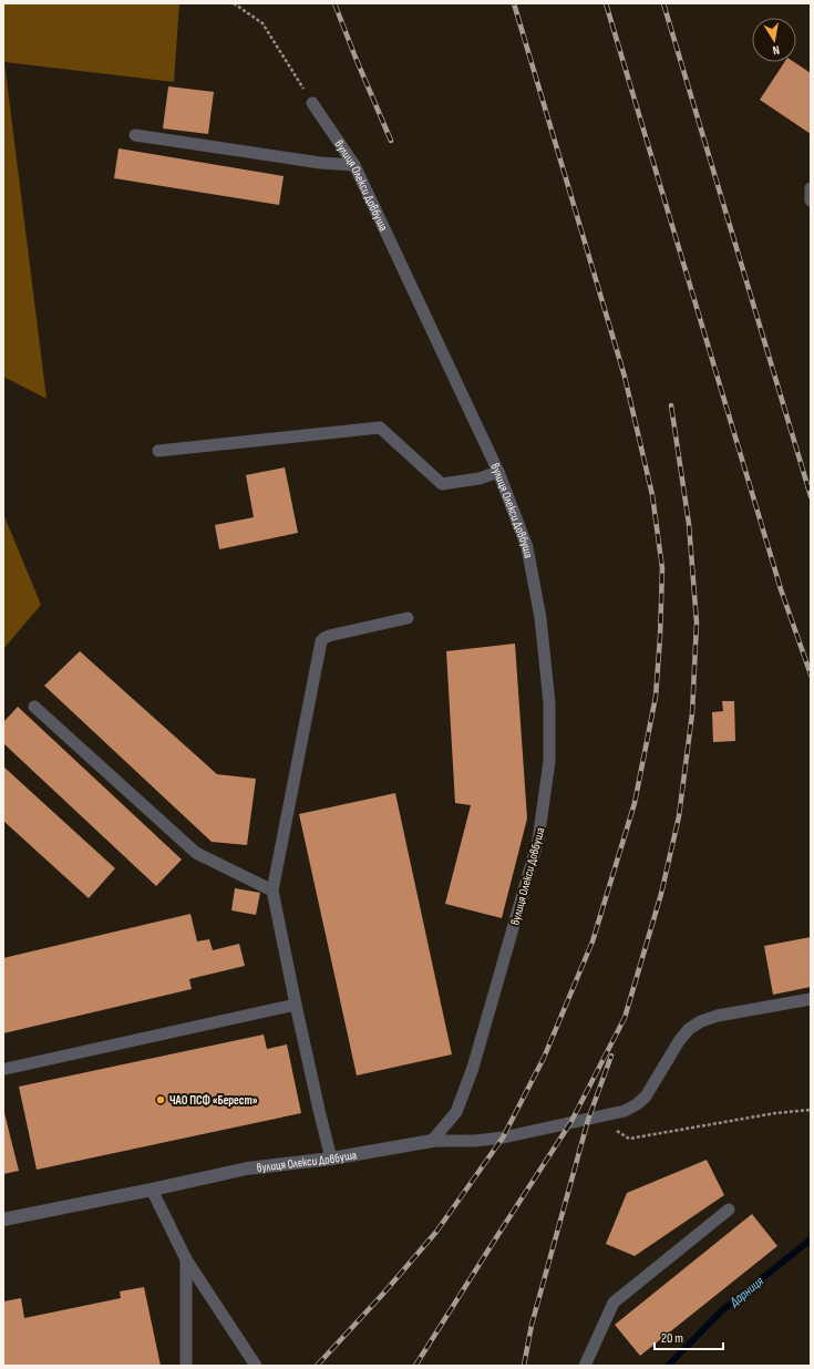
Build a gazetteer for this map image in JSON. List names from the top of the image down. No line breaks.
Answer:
{"streets":{"street":["вулиця Олекси Довбуша"]},"water":["Дарниця"],"places":["ЧАО ПСФ «Берест»"],"scale_bar":"20 m","north":"bottom"}
